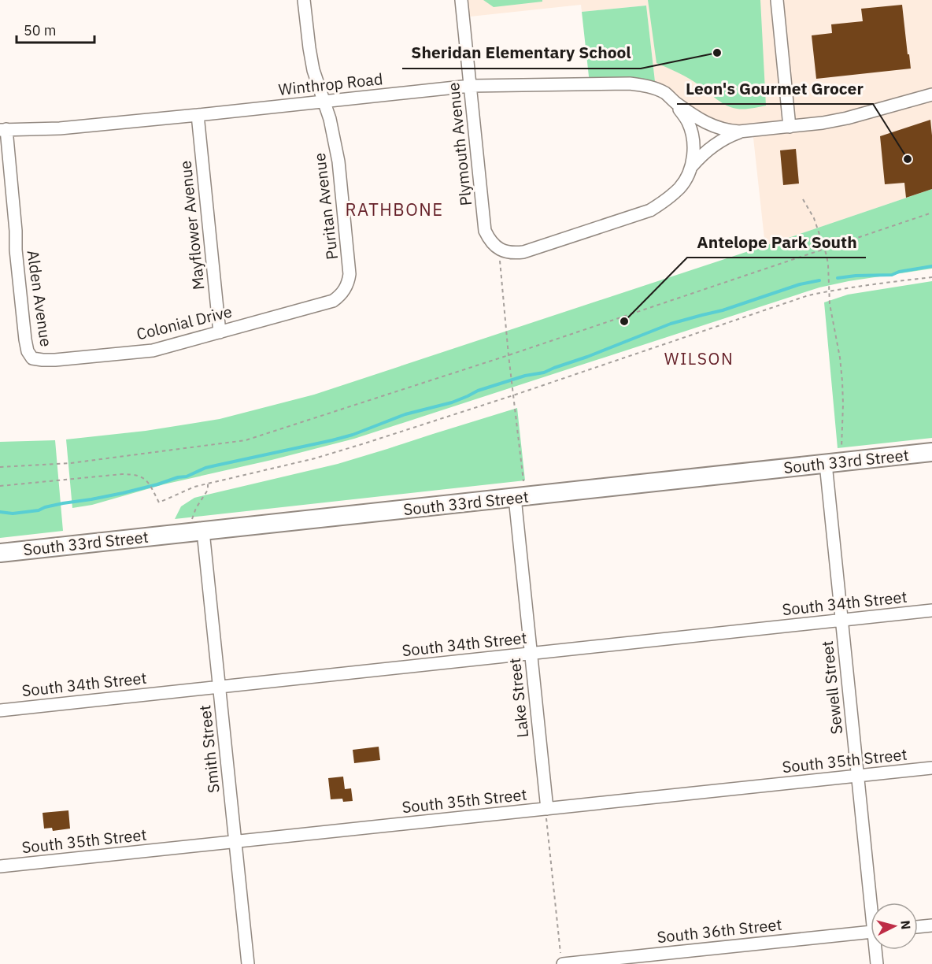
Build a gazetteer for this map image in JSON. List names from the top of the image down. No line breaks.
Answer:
{"streets":{"main road":["South 33rd Street"],"street":["Winthrop Road","Plymouth Avenue","Puritan Avenue","Mayflower Avenue","Alden Avenue","Colonial Drive","South 34th Street","Sewell Street","Lake Street","Smith Street","South 35th Street","South 36th Street"]},"crossings":[["Winthrop Road","Plymouth Avenue"],["Winthrop Road","Puritan Avenue"],["Winthrop Road","Mayflower Avenue"],["Winthrop Road","Alden Avenue"],["Puritan Avenue","Colonial Drive"],["Mayflower Avenue","Colonial Drive"],["Alden Avenue","Colonial Drive"],["South 33rd Street","Sewell Street"],["South 33rd Street","Lake Street"],["South 33rd Street","Smith Street"],["South 34th Street","Sewell Street"],["South 34th Street","Lake Street"],["South 34th Street","Smith Street"],["Sewell Street","South 35th Street"],["Lake Street","South 35th Street"],["Smith Street","South 35th Street"]],"districts":["RATHBONE","WILSON"],"places":["Sheridan Elementary School","Leon's Gourmet Grocer","Antelope Park South"],"scale_bar":"50 m","north":"right"}
